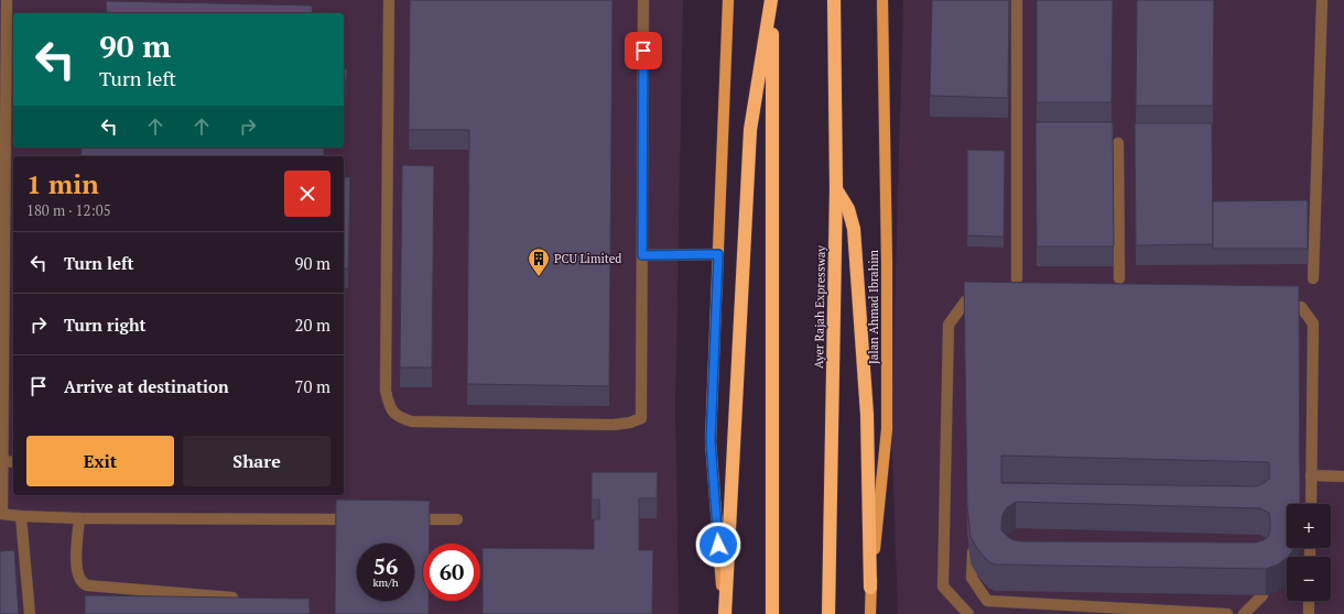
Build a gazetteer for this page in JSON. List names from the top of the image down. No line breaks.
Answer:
{"streets":{"highway":["Ayer Rajah Expressway"],"main road":["Jalan Ahmad Ibrahim"]},"places":{"building":["PCU Limited"]},"page":{"turn":["90 m","Turn left"],"heading":["1 min","180 m · 12:05"],"list":[{"name":"Turn left","value":"90 m"},{"name":"Turn right","value":"20 m"},{"name":"Arrive at destination","value":"70 m"}],"buttons":["Exit","Share"],"map_buttons":["+","−"],"speed":"56 km/h","limit":"60"}}
